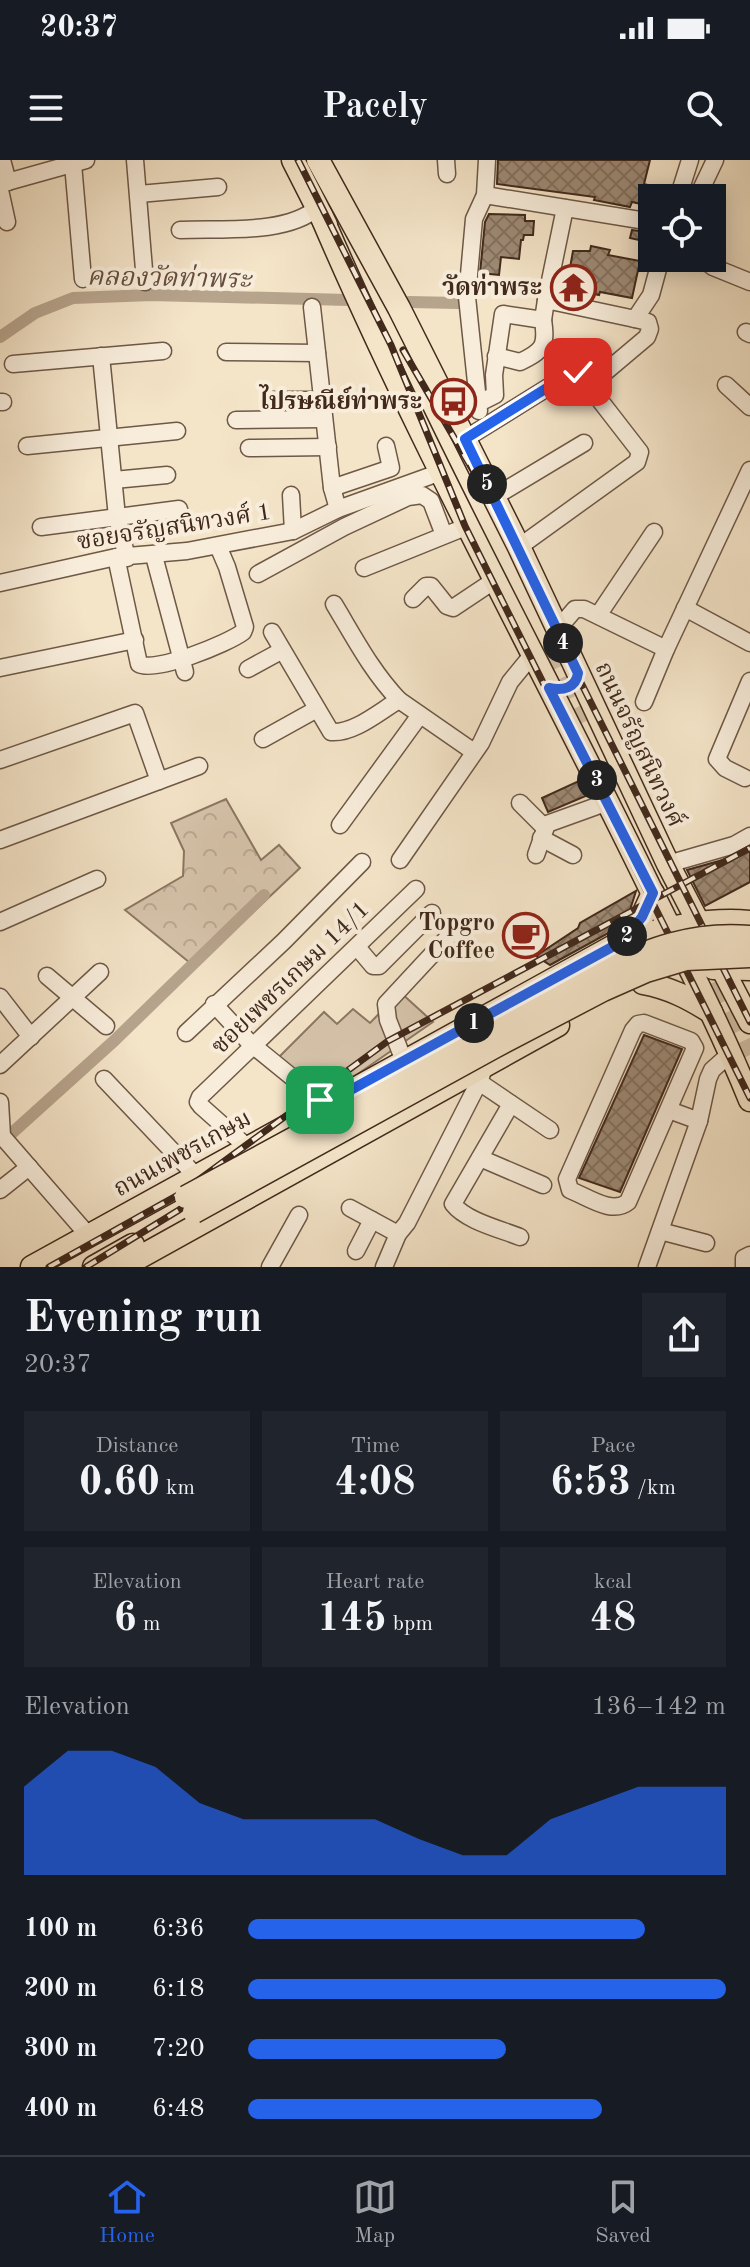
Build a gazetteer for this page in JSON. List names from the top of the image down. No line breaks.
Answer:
{"streets":{"main road":["ถนนจรัญสนิทวงศ์","ถนนเพชรเกษม"],"street":["ซอยจรัญสนิทวงศ์ 1","ซอยเพชรเกษม 14/1"]},"crossings":[["ซอยจรัญสนิทวงศ์ 1","ถนนจรัญสนิทวงศ์"],["ถนนจรัญสนิทวงศ์","ถนนเพชรเกษม"],["ซอยเพชรเกษม 14/1","ถนนเพชรเกษม"]],"water":["คลองวัดท่าพระ"],"places":{"temple":["วัดท่าพระ"],"bus stop":["ไปรษณีย์ท่าพระ"],"cafe":["Topgro Coffee"]},"page":{"status":"20:37","header":"Pacely","pins":["5","4","3","2","1"],"heading":["Evening run","20:37"],"stats":[["Distance","0.60 km"],["Time","4:08"],["Pace","6:53 /km"],["Elevation","6 m"],["Heart rate","145 bpm"],["kcal","48"]],"chart":["Elevation","136–142 m"],"list":[{"name":"100 m","note":"6:36"},{"name":"200 m","note":"6:18"},{"name":"300 m","note":"7:20"},{"name":"400 m","note":"6:48"}],"tabs":["Home","Map","Saved"]}}
